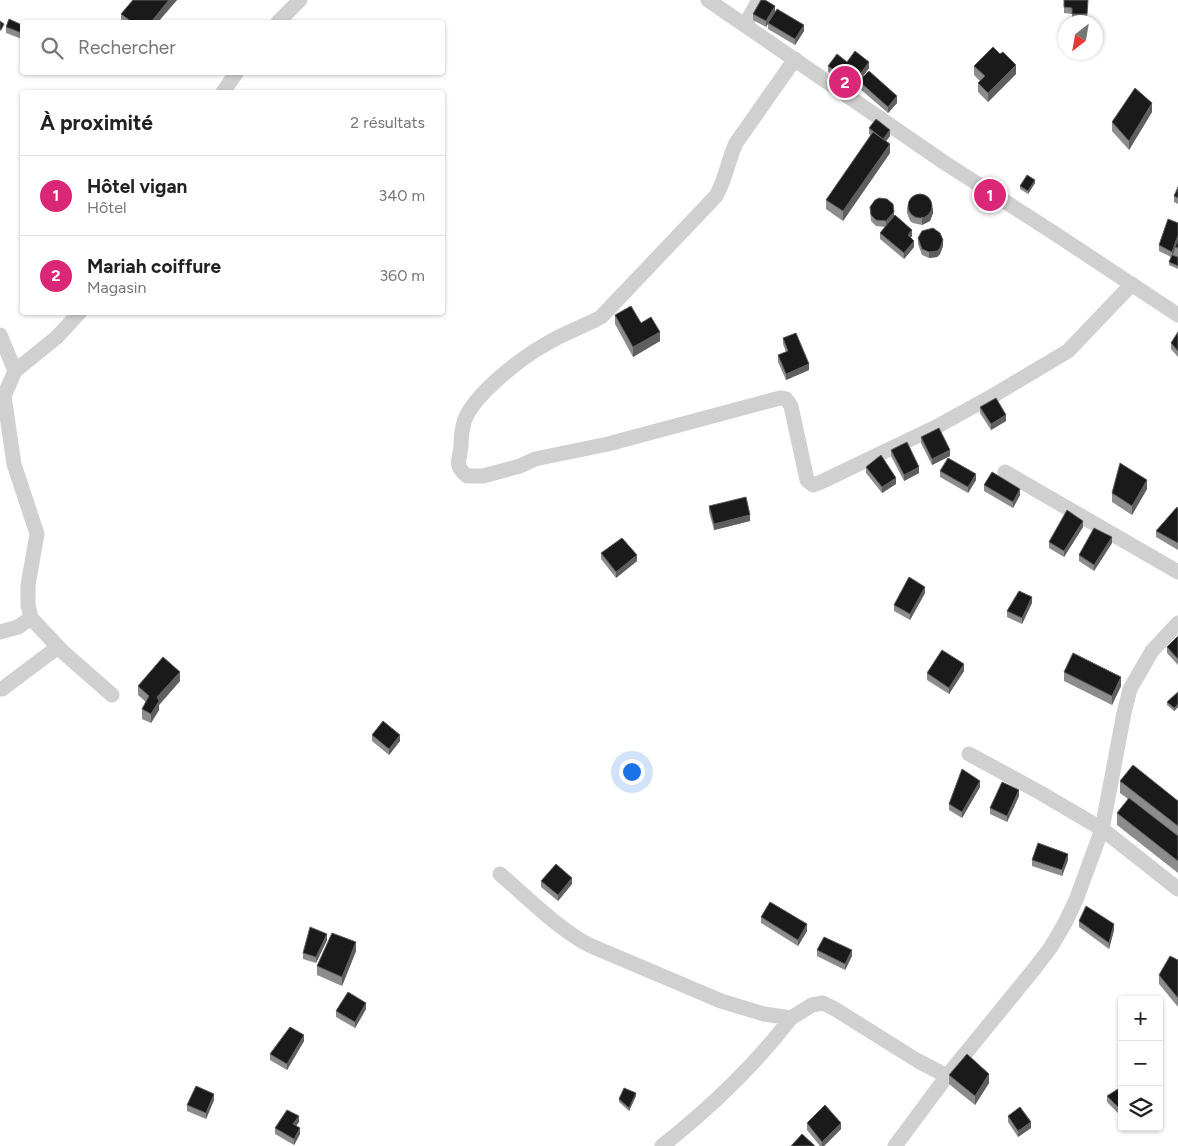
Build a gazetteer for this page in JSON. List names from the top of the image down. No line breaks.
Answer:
{"north":"bottom left","page":{"search":"Rechercher","pins":["2","1"],"heading":["À proximité","2 résultats"],"list":[{"mark":"1","name":"Hôtel vigan","note":"Hôtel","value":"340 m"},{"mark":"2","name":"Mariah coiffure","note":"Magasin","value":"360 m"}],"map_buttons":["+","−"]}}
